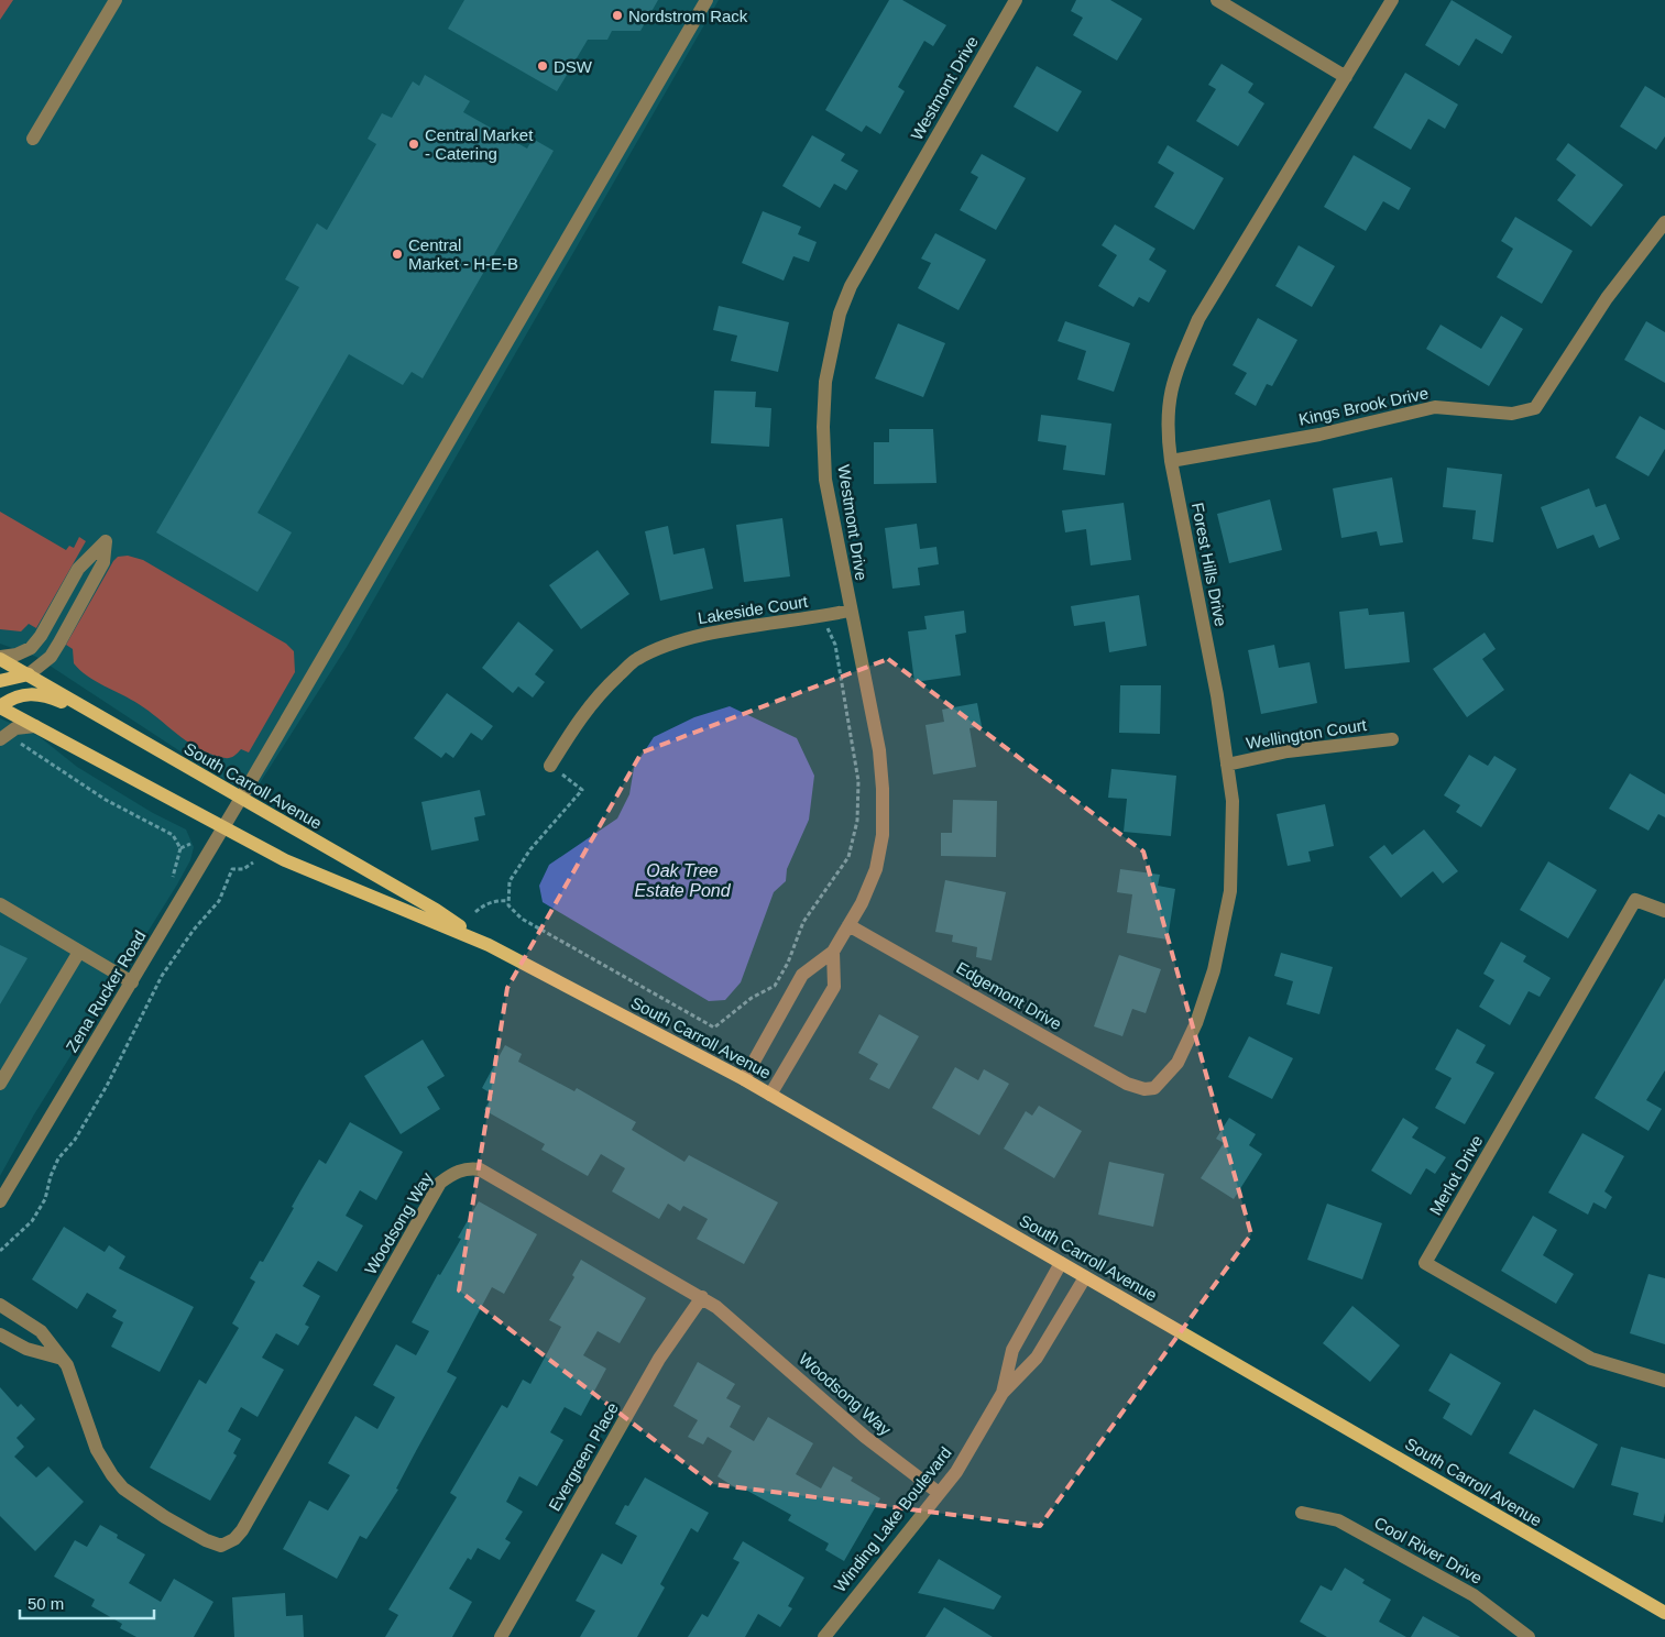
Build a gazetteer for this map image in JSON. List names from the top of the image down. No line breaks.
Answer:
{"streets":{"main road":["South Carroll Avenue"],"street":["Westmont Drive","Kings Brook Drive","Forest Hills Drive","Lakeside Court","Wellington Court","Zena Rucker Road","Edgemont Drive","Merlot Drive","Woodsong Way","Evergreen Place","Winding Lake Boulevard","Cool River Drive"]},"crossings":[["Westmont Drive","Lakeside Court"],["Westmont Drive","South Carroll Avenue"],["Westmont Drive","Edgemont Drive"],["Kings Brook Drive","Forest Hills Drive"],["Forest Hills Drive","Wellington Court"],["Forest Hills Drive","Edgemont Drive"],["South Carroll Avenue","Zena Rucker Road"],["South Carroll Avenue","Winding Lake Boulevard"],["Woodsong Way","Evergreen Place"],["Woodsong Way","Winding Lake Boulevard"]],"water":["Oak Tree Estate Pond"],"places":["Nordstrom Rack","DSW","Central Market - Catering","Central Market - H-E-B"],"scale_bar":"50 m"}
